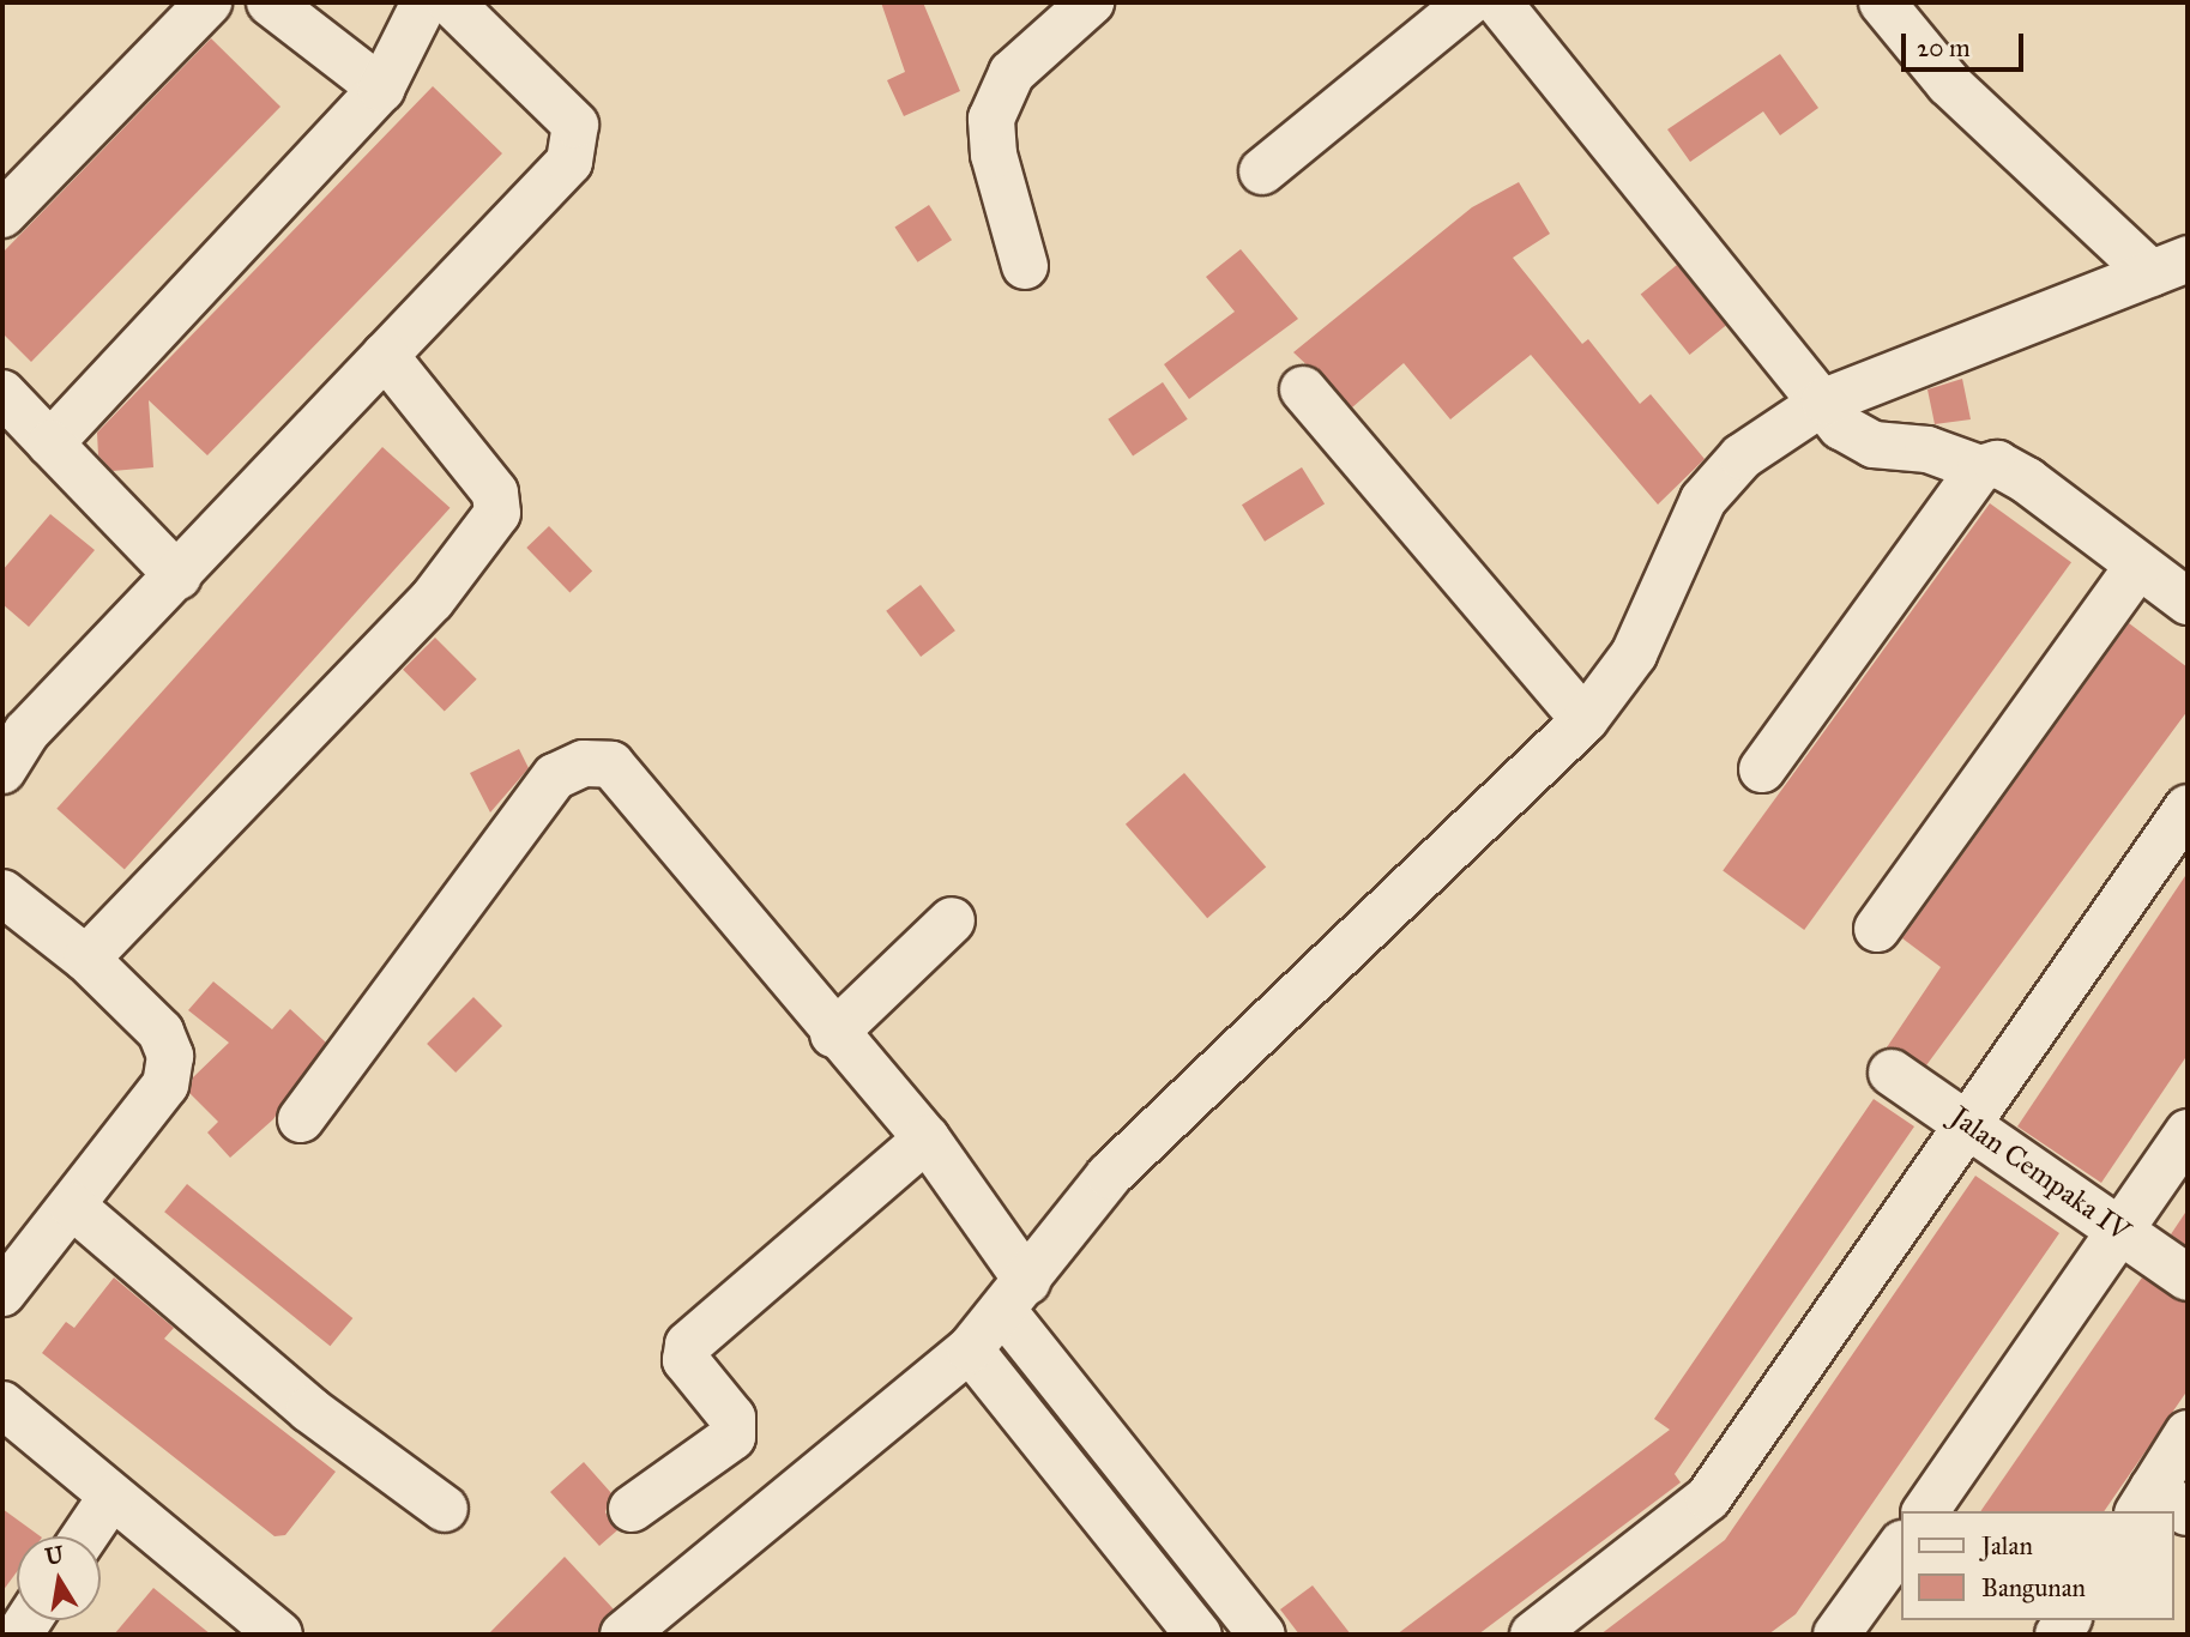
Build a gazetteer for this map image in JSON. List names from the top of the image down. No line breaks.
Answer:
{"streets":{"street":["Jalan Cempaka IV"]},"legend":["Jalan","Bangunan"],"scale_bar":"20 m","north":"top"}
